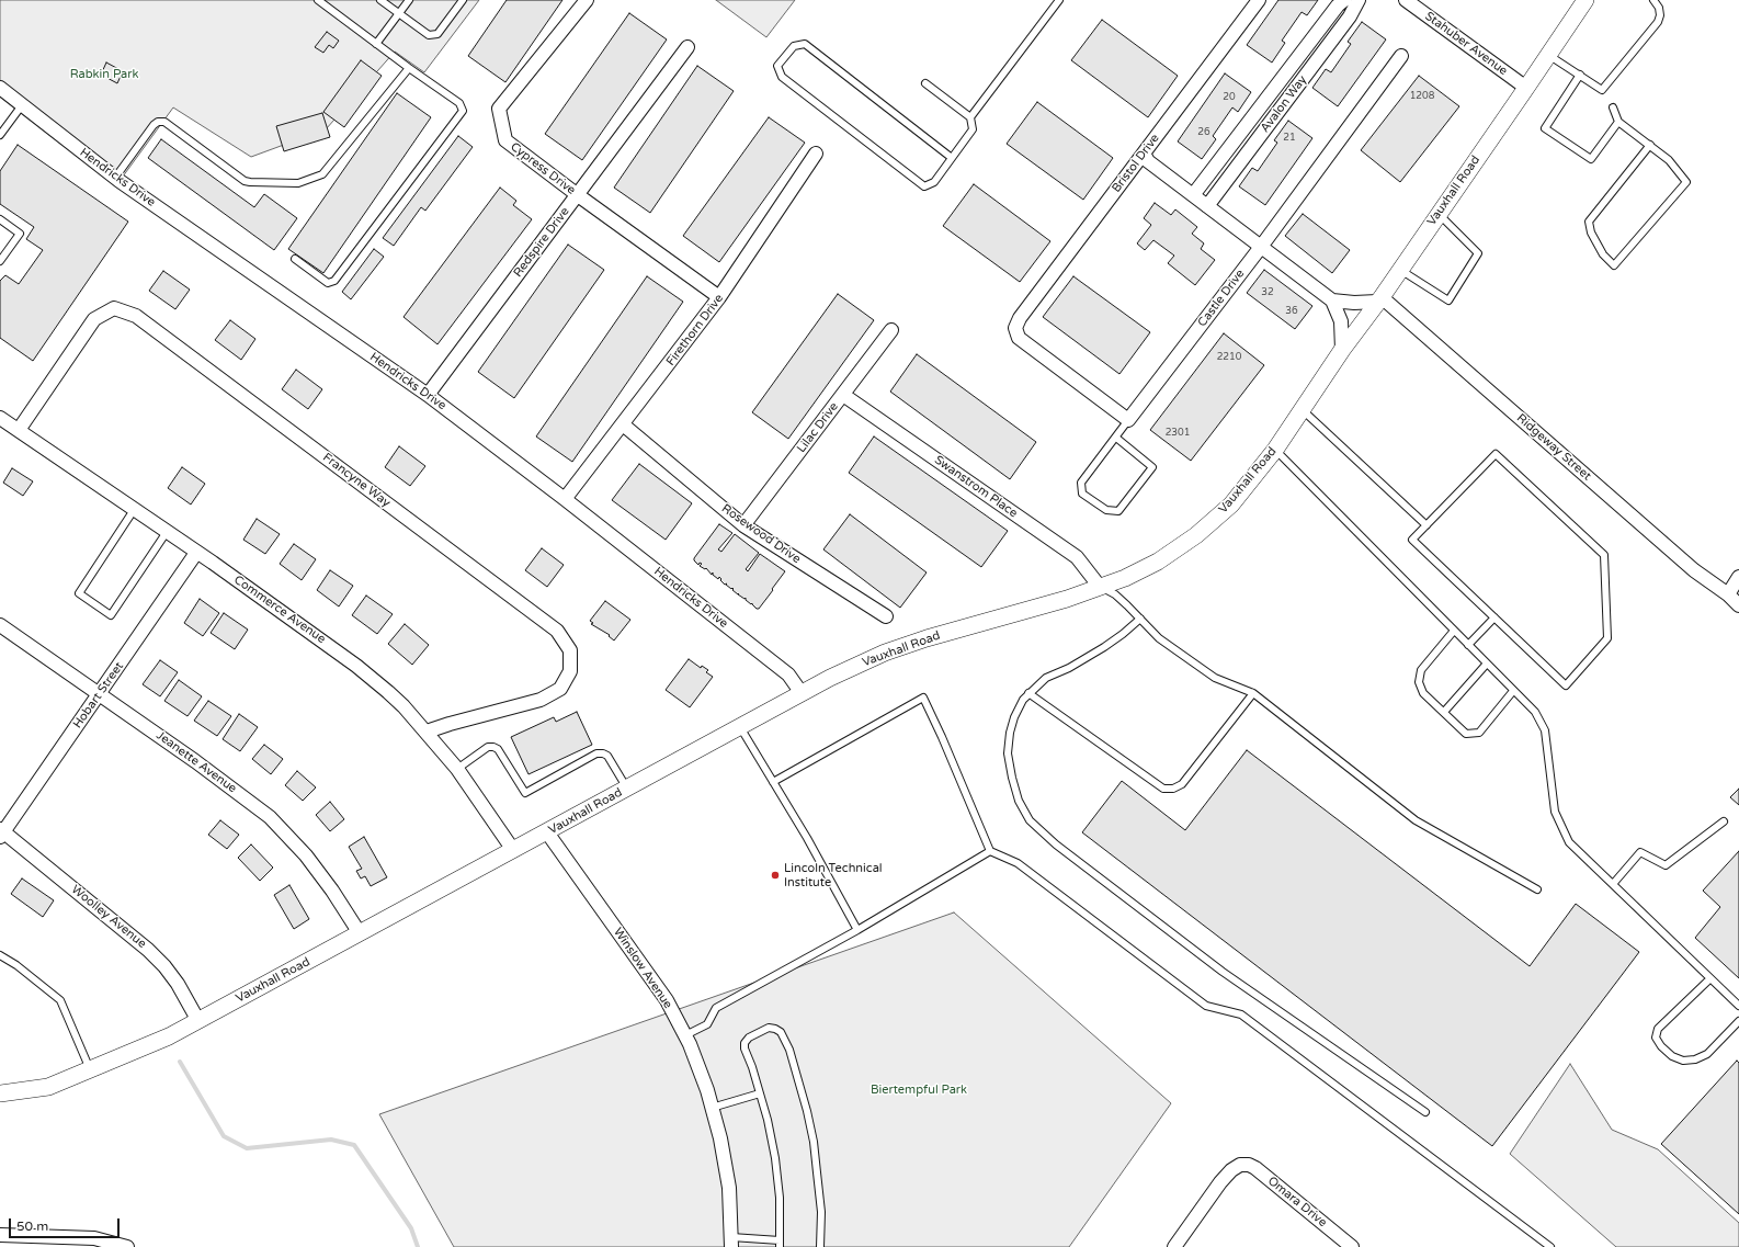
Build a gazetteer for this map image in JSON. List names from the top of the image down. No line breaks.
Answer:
{"streets":{"street":["Stahuber Avenue","Avalon Way","Bristol Drive","Cypress Drive","Hendricks Drive","Vauxhall Road","Redspire Drive","Castle Drive","Firethorn Drive","Lilac Drive","Ridgeway Street","Francyne Way","Swanstrom Place","Rosewood Drive","Commerce Avenue","Hobart Street","Jeanette Avenue","Woolley Avenue","Winslow Avenue","Omara Drive"]},"crossings":[["Stahuber Avenue","Vauxhall Road"],["Bristol Drive","Castle Drive"],["Cypress Drive","Redspire Drive"],["Cypress Drive","Firethorn Drive"],["Hendricks Drive","Vauxhall Road"],["Hendricks Drive","Redspire Drive"],["Hendricks Drive","Firethorn Drive"],["Vauxhall Road","Ridgeway Street"],["Vauxhall Road","Swanstrom Place"],["Vauxhall Road","Commerce Avenue"],["Vauxhall Road","Jeanette Avenue"],["Vauxhall Road","Woolley Avenue"],["Vauxhall Road","Winslow Avenue"],["Firethorn Drive","Rosewood Drive"],["Lilac Drive","Swanstrom Place"],["Lilac Drive","Rosewood Drive"],["Francyne Way","Commerce Avenue"],["Commerce Avenue","Hobart Street"],["Hobart Street","Jeanette Avenue"],["Hobart Street","Woolley Avenue"]],"parks":["Rabkin Park","Biertempful Park"],"places":["Lincoln Technical Institute"],"house_numbers":["1208","20","26","21","32","36","2210","2301"],"scale_bar":"50 m"}
